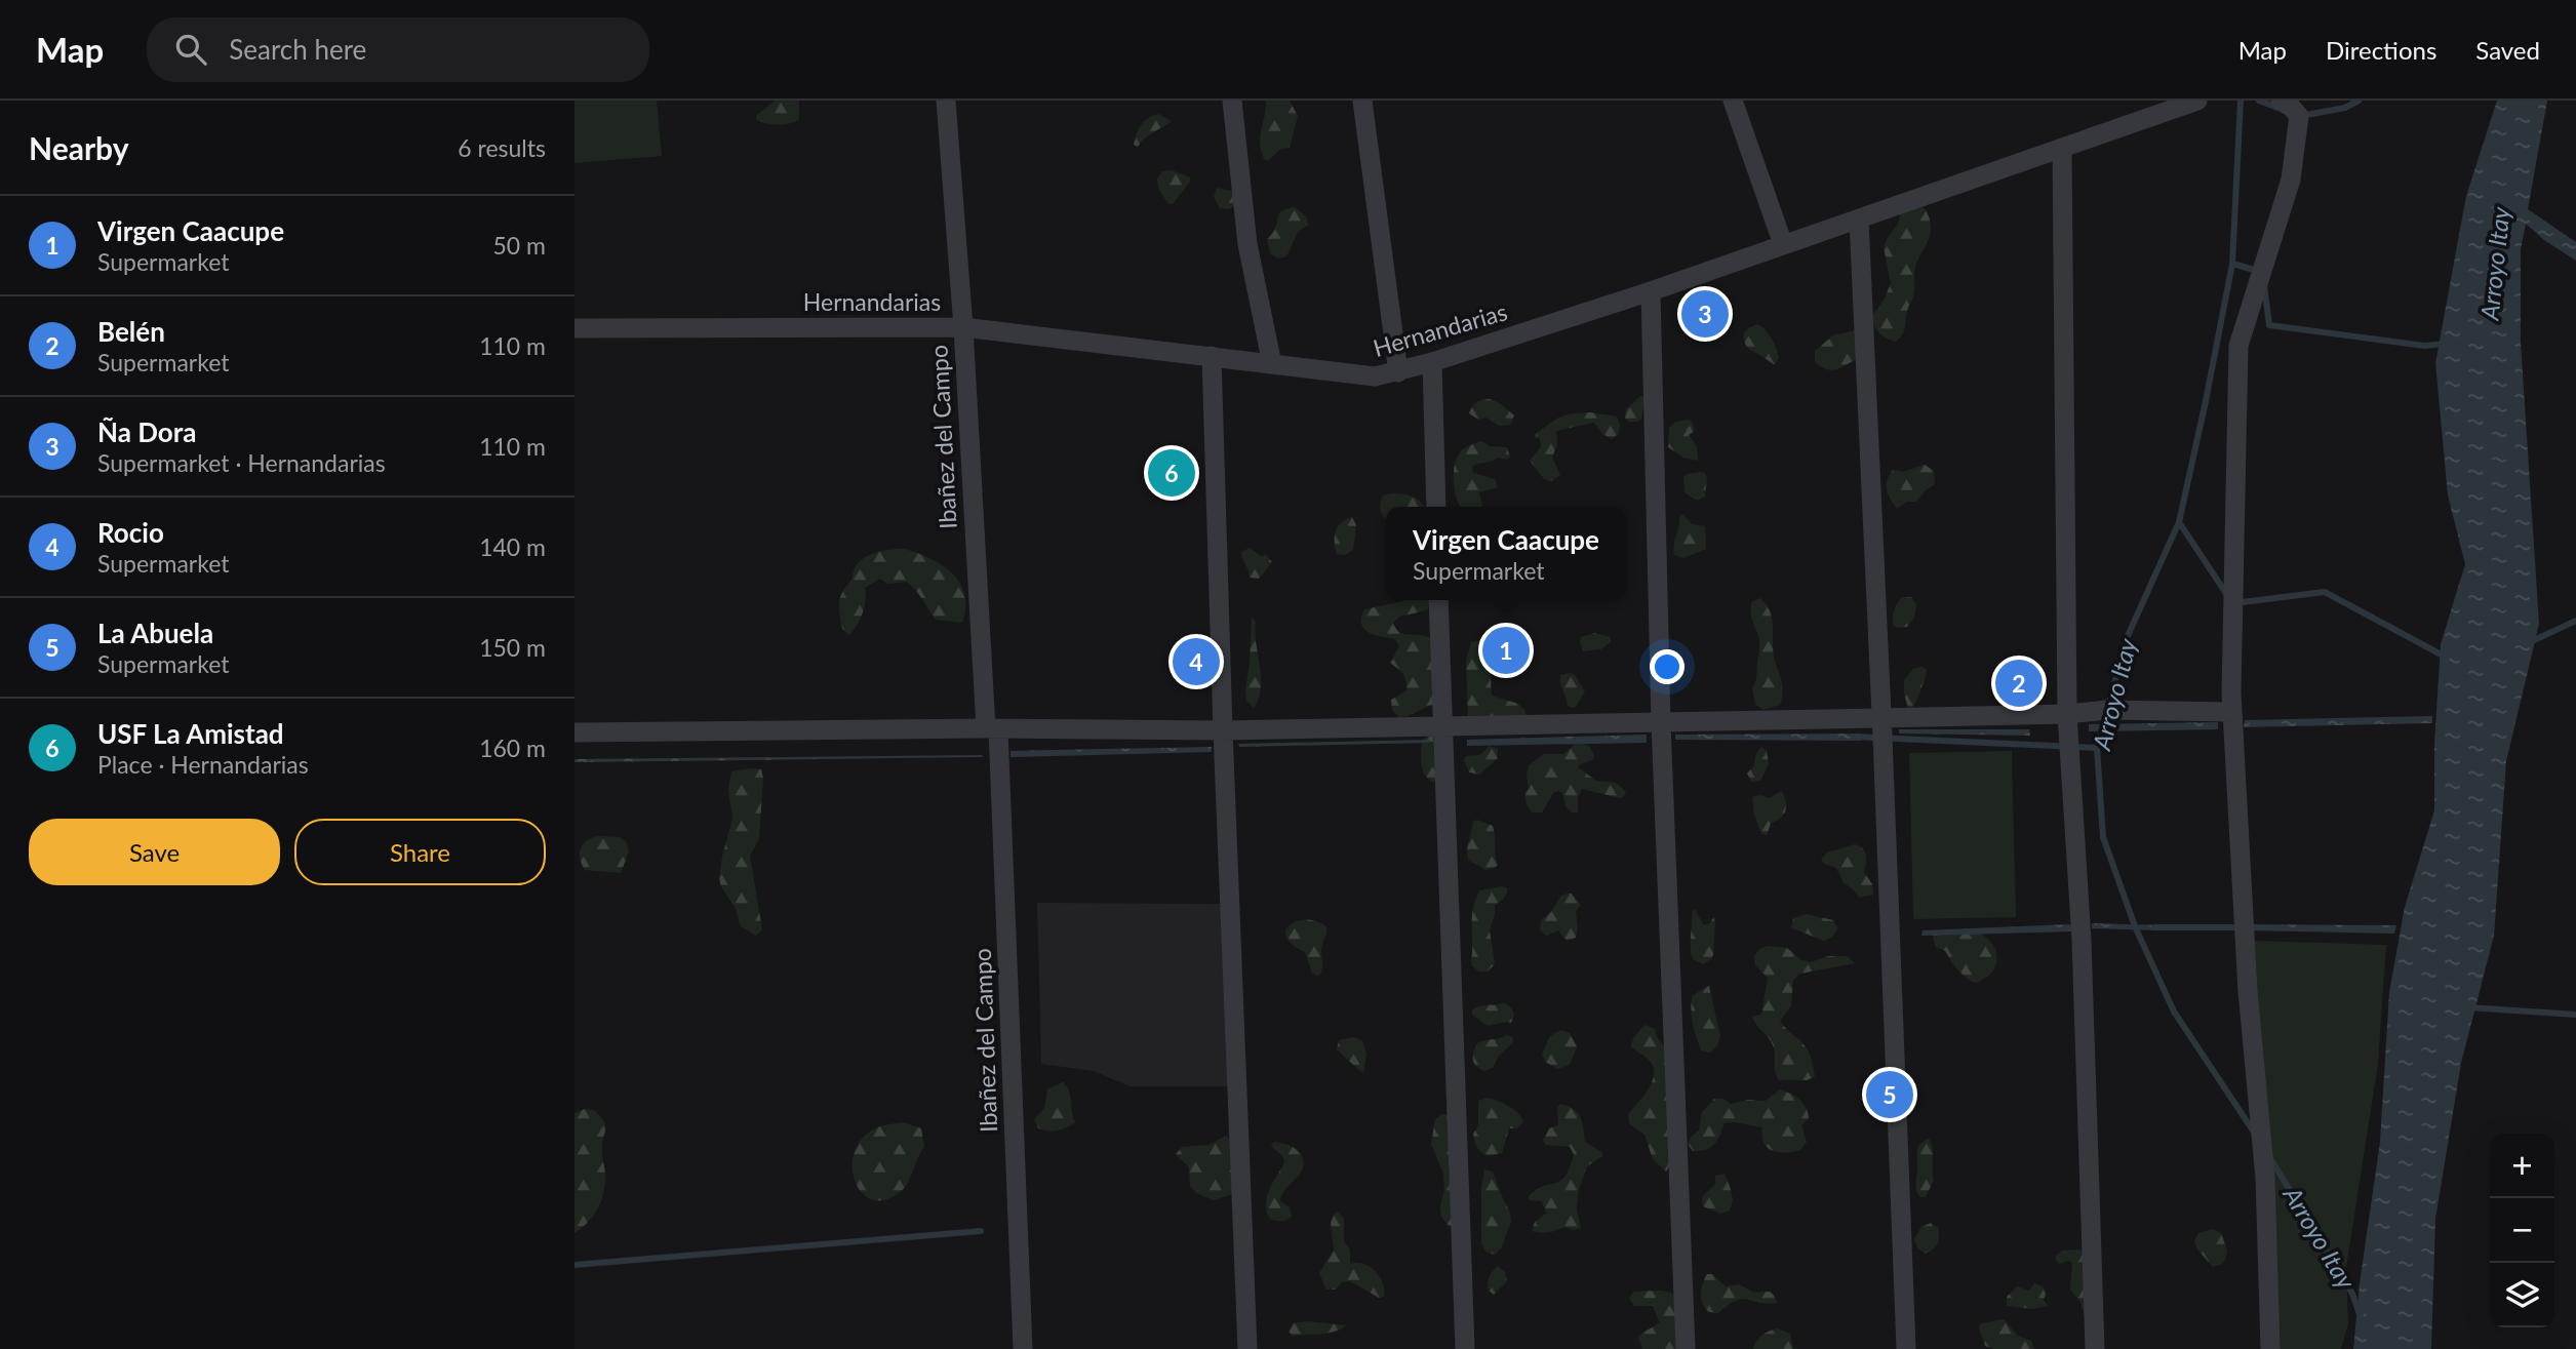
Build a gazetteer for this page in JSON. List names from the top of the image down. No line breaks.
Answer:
{"streets":{"street":["Hernandarias","Ibañez del Campo"]},"crossings":[["Hernandarias","Ibañez del Campo"]],"water":["Arroyo Itay"],"page":{"header":"Map","search":"Search here","nav":["Map","Directions","Saved"],"heading":["Nearby","6 results"],"list":[{"mark":"1","name":"Virgen Caacupe","note":"Supermarket","value":"50 m"},{"mark":"2","name":"Belén","note":"Supermarket","value":"110 m"},{"mark":"3","name":"Ña Dora","note":"Supermarket · Hernandarias","value":"110 m"},{"mark":"4","name":"Rocio","note":"Supermarket","value":"140 m"},{"mark":"5","name":"La Abuela","note":"Supermarket","value":"150 m"},{"mark":"6","name":"USF La Amistad","note":"Place · Hernandarias","value":"160 m"}],"pins":["3","6","1","4","2","5"],"popup":["Virgen Caacupe","Supermarket"],"buttons":["Save","Share"],"map_buttons":["+","−"]}}
